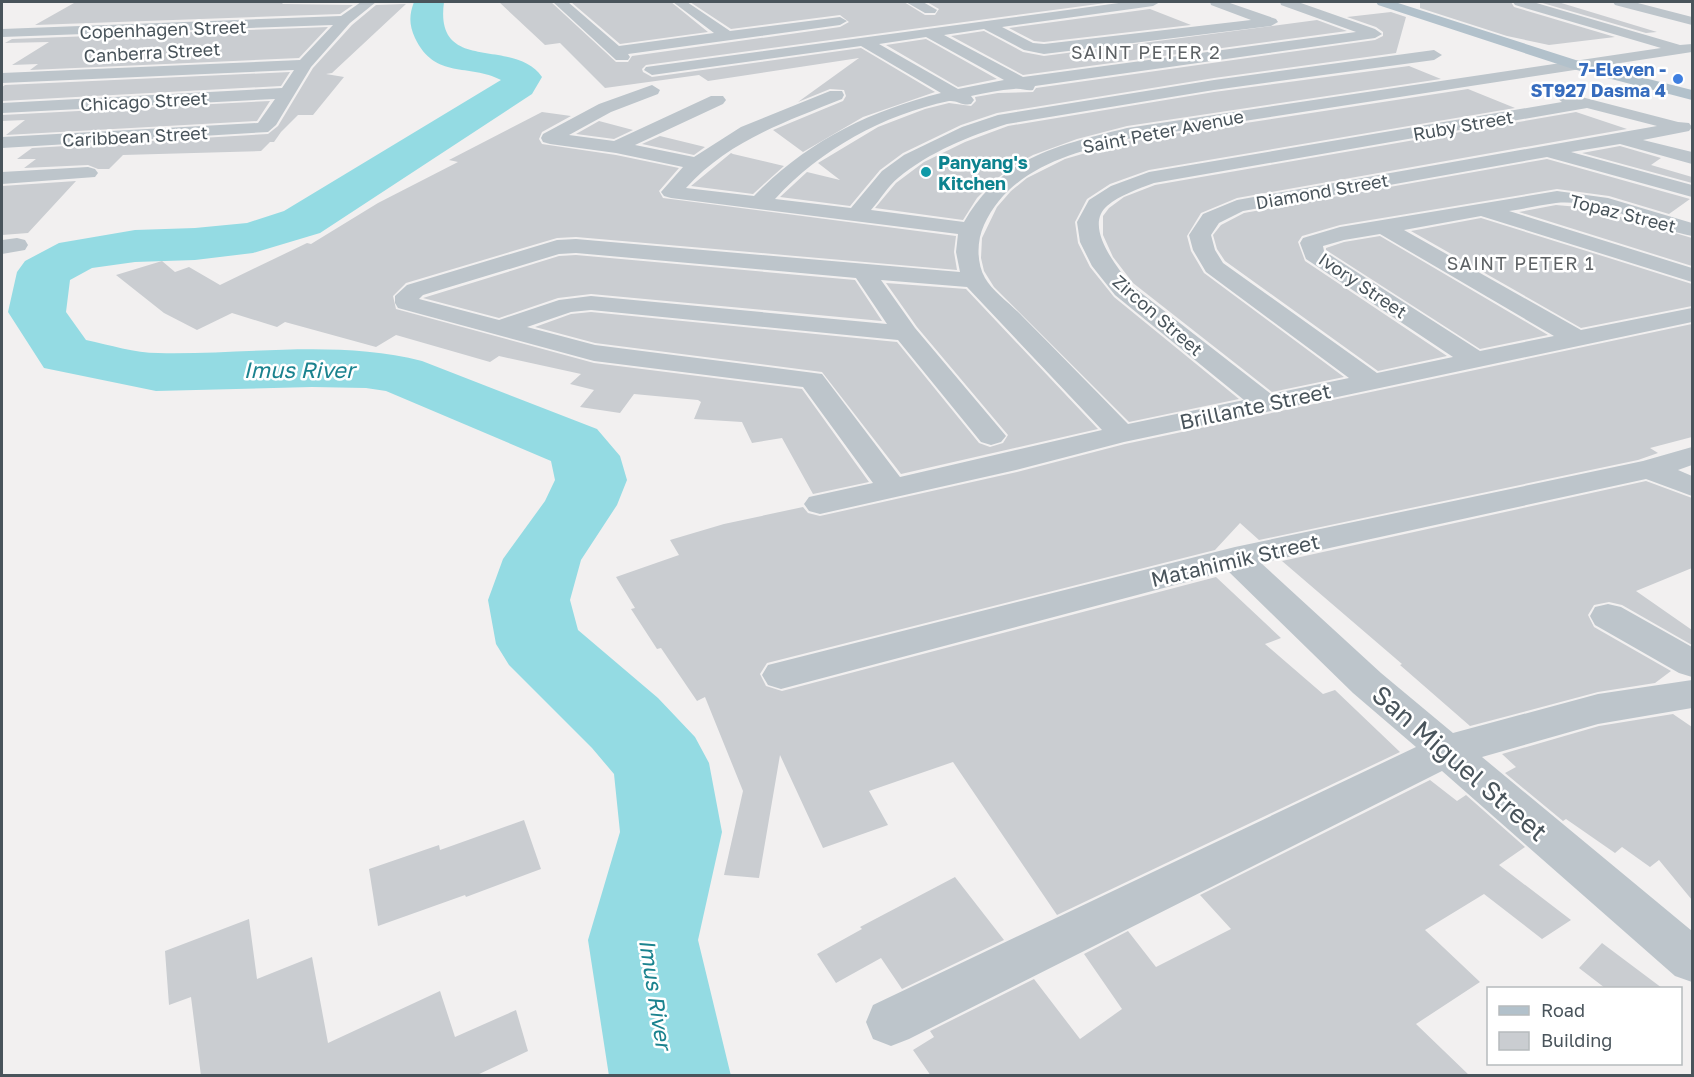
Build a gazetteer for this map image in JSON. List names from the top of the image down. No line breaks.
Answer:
{"streets":{"street":["Canberra Street","Chicago Street","Ruby Street","Saint Peter Avenue","Caribbean Street","Diamond Street","Topaz Street","Ivory Street","Zircon Street","Brillante Street","Matahimik Street","San Miguel Street"]},"crossings":[["Chicago Street","Caribbean Street"],["Ruby Street","Zircon Street"],["Diamond Street","Brillante Street"],["Topaz Street","Ivory Street"],["Ivory Street","Brillante Street"],["Zircon Street","Brillante Street"],["Matahimik Street","San Miguel Street"]],"districts":["SAINT PETER 2","SAINT PETER 1"],"water":["Imus River"],"places":["7-Eleven - ST927 Dasma 4","Panyang's Kitchen"],"legend":["Road","Building"]}
